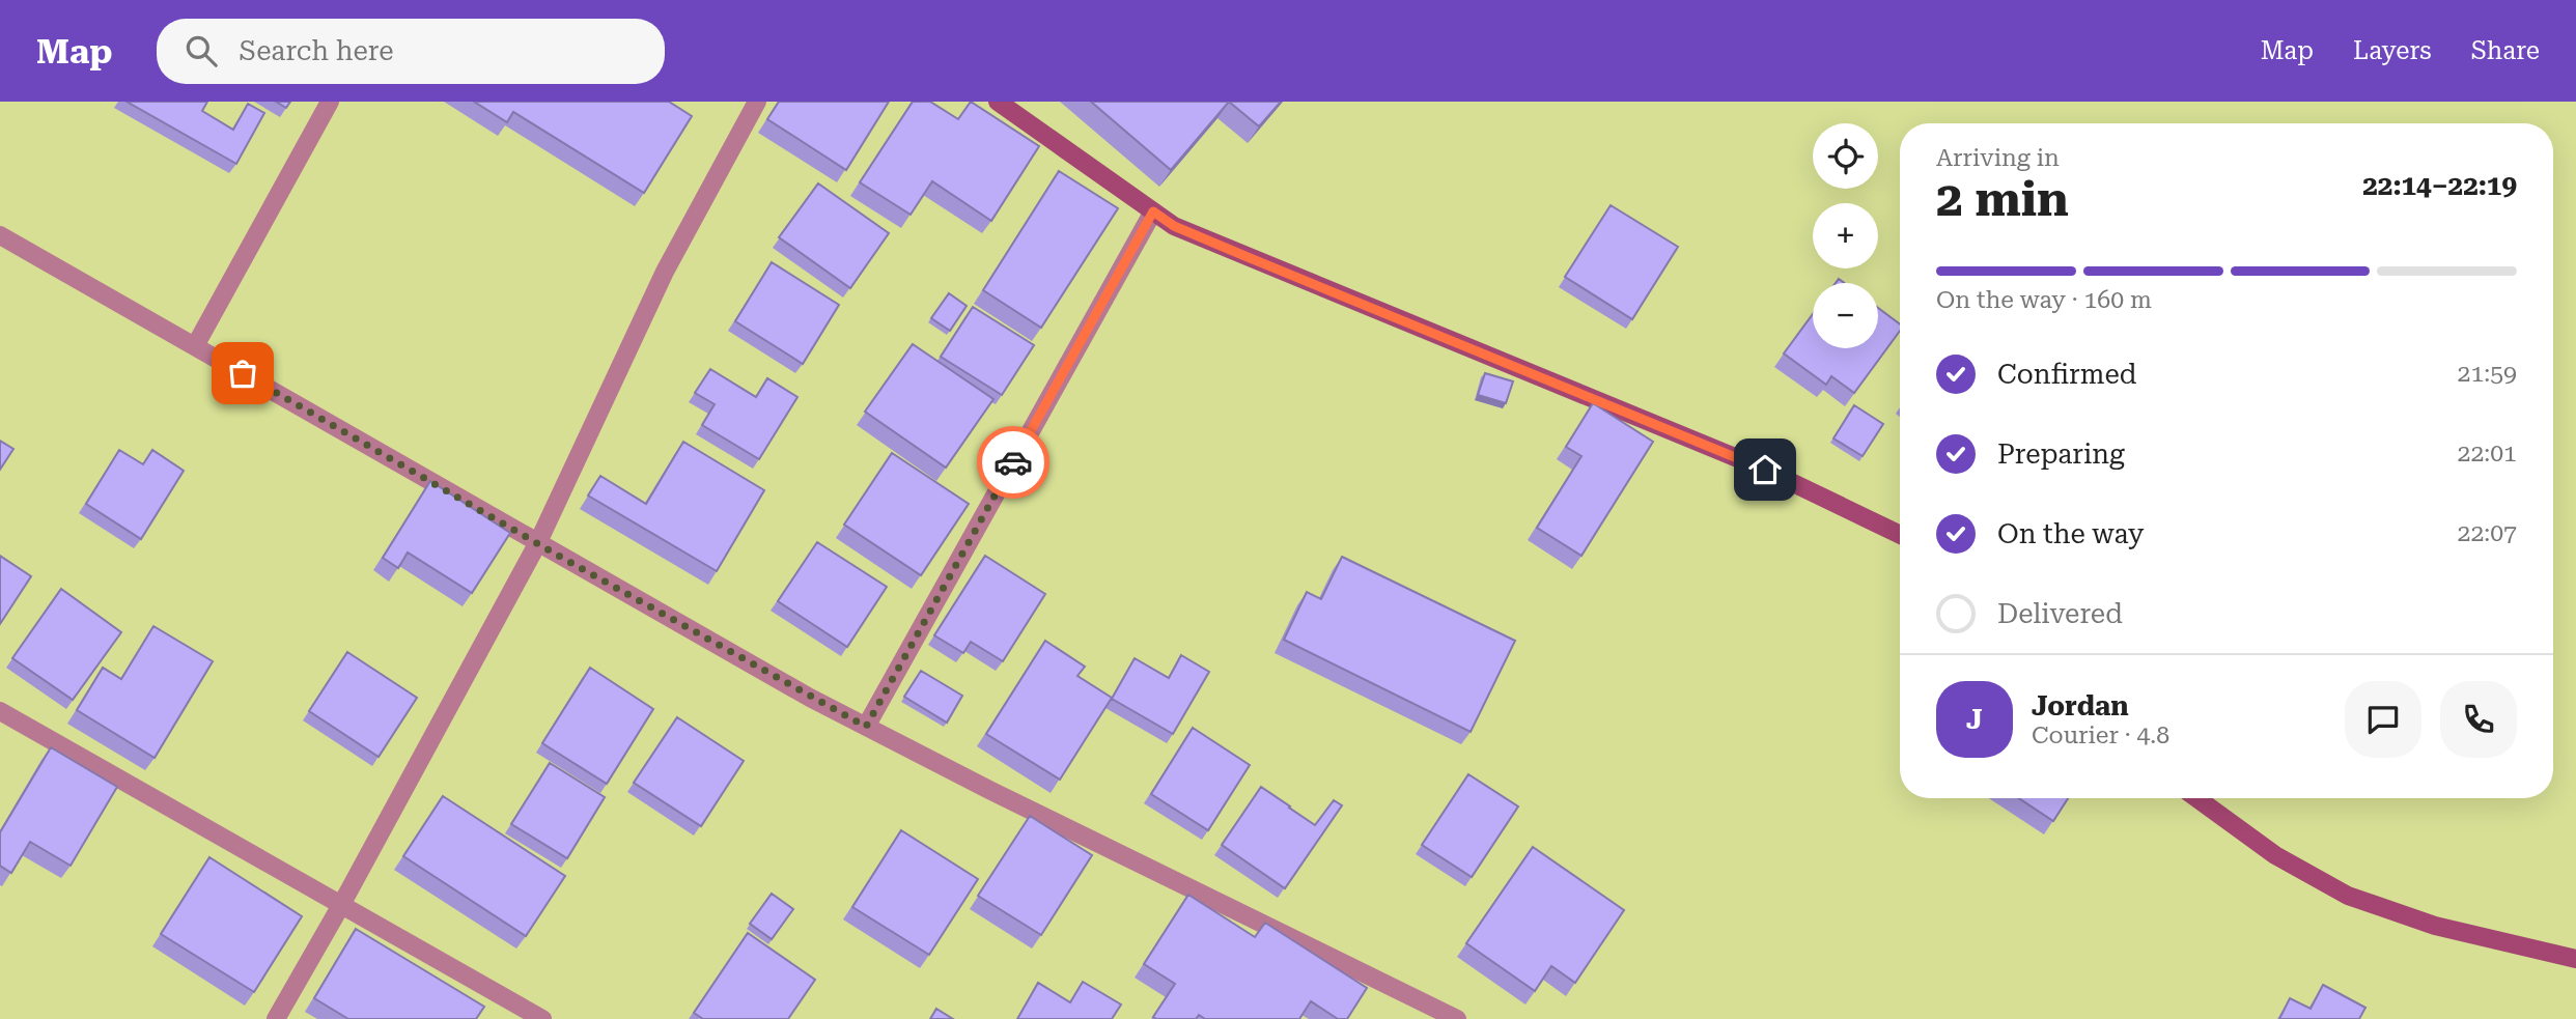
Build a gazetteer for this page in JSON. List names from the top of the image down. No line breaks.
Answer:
{"page":{"header":"Map","search":"Search here","nav":["Map","Layers","Share"],"map_buttons":["+","−"],"heading":["2 min","Arriving in","22:14–22:19"],"panel":["Jordan","Courier · 4.8"],"bar":"On the way · 160 m","list":[["Confirmed","21:59"],["Preparing","22:01"],["On the way","22:07"],"Delivered"],"round":"J"}}
